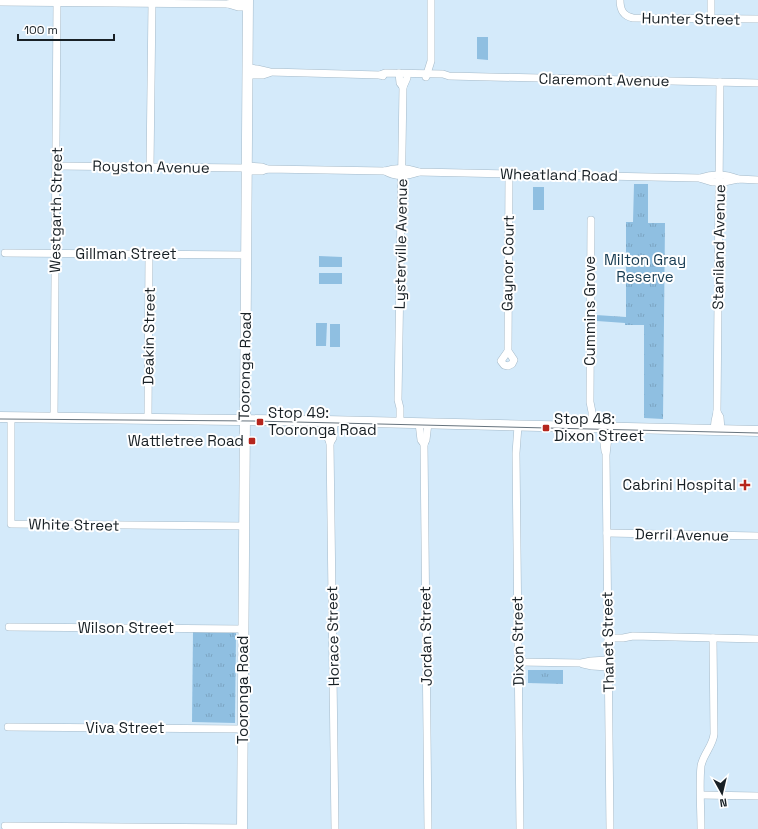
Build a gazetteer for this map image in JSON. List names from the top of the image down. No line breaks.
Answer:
{"streets":{"main road":["Tooronga Road"],"street":["Hunter Street","Claremont Avenue","Royston Avenue","Wheatland Road","Westgarth Street","Lysterville Avenue","Staniland Avenue","Gillman Street","Gaynor Court","Cummins Grove","Deakin Street","White Street","Derril Avenue","Wilson Street","Horace Street","Jordan Street","Dixon Street","Thanet Street","Viva Street"]},"crossings":[["Claremont Avenue","Lysterville Avenue"],["Claremont Avenue","Staniland Avenue"],["Claremont Avenue","Tooronga Road"],["Royston Avenue","Wheatland Road"],["Royston Avenue","Westgarth Street"],["Royston Avenue","Tooronga Road"],["Wheatland Road","Lysterville Avenue"],["Wheatland Road","Staniland Avenue"],["Wheatland Road","Gaynor Court"],["Wheatland Road","Tooronga Road"],["Westgarth Street","Gillman Street"],["Gillman Street","Deakin Street"],["Gillman Street","Tooronga Road"],["Cummins Grove","Thanet Street"],["Tooronga Road","White Street"],["Tooronga Road","Wilson Street"],["Tooronga Road","Viva Street"],["Derril Avenue","Thanet Street"]],"parks":["Milton Gray Reserve"],"places":{"transit":["Stop 49: Tooronga Road","Stop 48: Dixon Street","Wattletree Road"],"health":["Cabrini Hospital"]},"scale_bar":"100 m","north":"bottom"}
